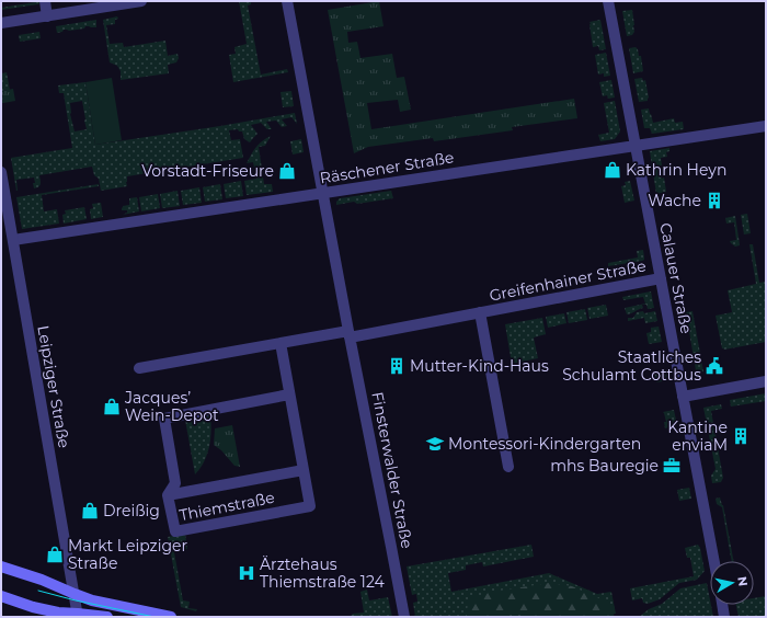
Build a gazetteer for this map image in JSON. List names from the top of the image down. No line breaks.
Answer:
{"streets":{"street":["Räschener Straße","Calauer Straße","Greifenhainer Straße","Leipziger Straße","Finsterwalder Straße","Thiemstraße"]},"crossings":[["Räschener Straße","Calauer Straße"],["Räschener Straße","Leipziger Straße"],["Räschener Straße","Finsterwalder Straße"],["Calauer Straße","Greifenhainer Straße"],["Greifenhainer Straße","Finsterwalder Straße"]],"places":{"shop":["Kathrin Heyn","Vorstadt-Friseure","Jacques’ Wein-Depot","Dreißig","Markt Leipziger Straße"],"building":["Wache","Mutter-Kind-Haus","Kantine enviaM"],"public building":["Staatliches Schulamt Cottbus"],"school or university":["Montessori-Kindergarten"],"office":["mhs Bauregie"],"hospital":["Ärztehaus Thiemstraße 124"]},"north":"right"}
